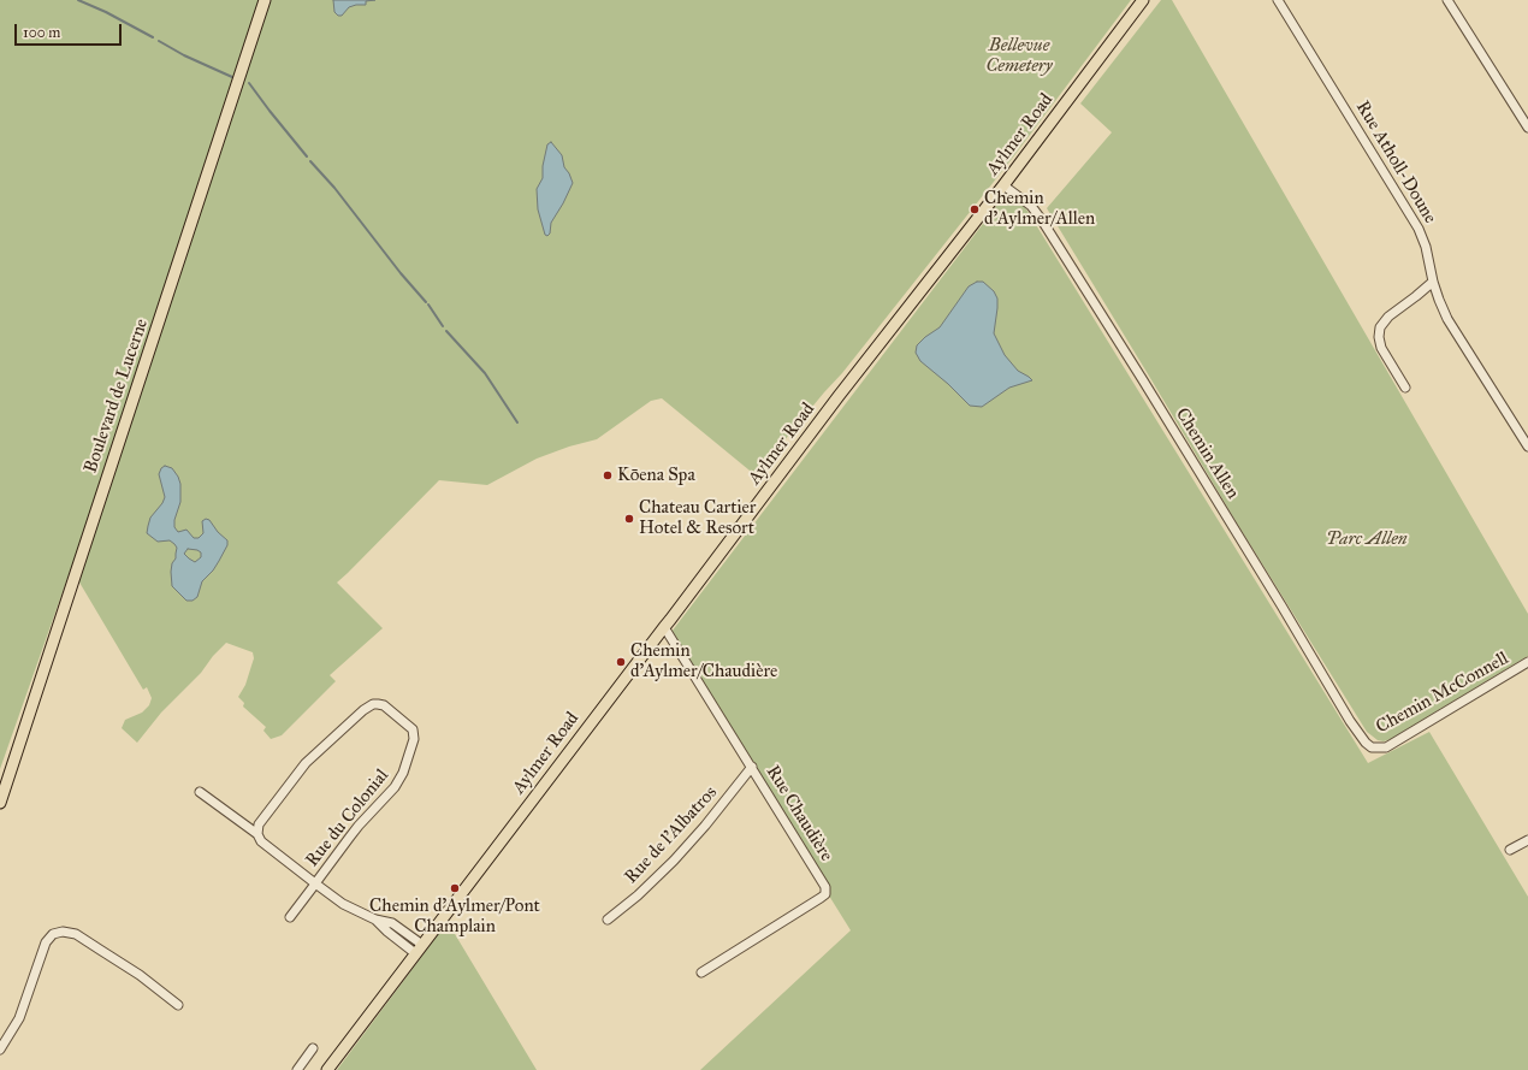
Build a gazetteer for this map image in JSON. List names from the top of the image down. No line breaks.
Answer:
{"streets":{"main road":["Aylmer Road","Boulevard de Lucerne"],"street":["Rue Atholl-Doune","Chemin Allen","Chemin McConnell","Rue Chaudière","Rue du Colonial","Rue de l'Albatros"]},"crossings":[["Aylmer Road","Chemin Allen"],["Aylmer Road","Rue Chaudière"],["Chemin Allen","Chemin McConnell"],["Rue Chaudière","Rue de l'Albatros"]],"parks":["Bellevue Cemetery","Parc Allen"],"places":["Chemin d'Aylmer/Allen","Kōena Spa","Chateau Cartier Hotel & Resort","Chemin d'Aylmer/Chaudière","Chemin d'Aylmer/Pont Champlain"],"scale_bar":"100 m"}
